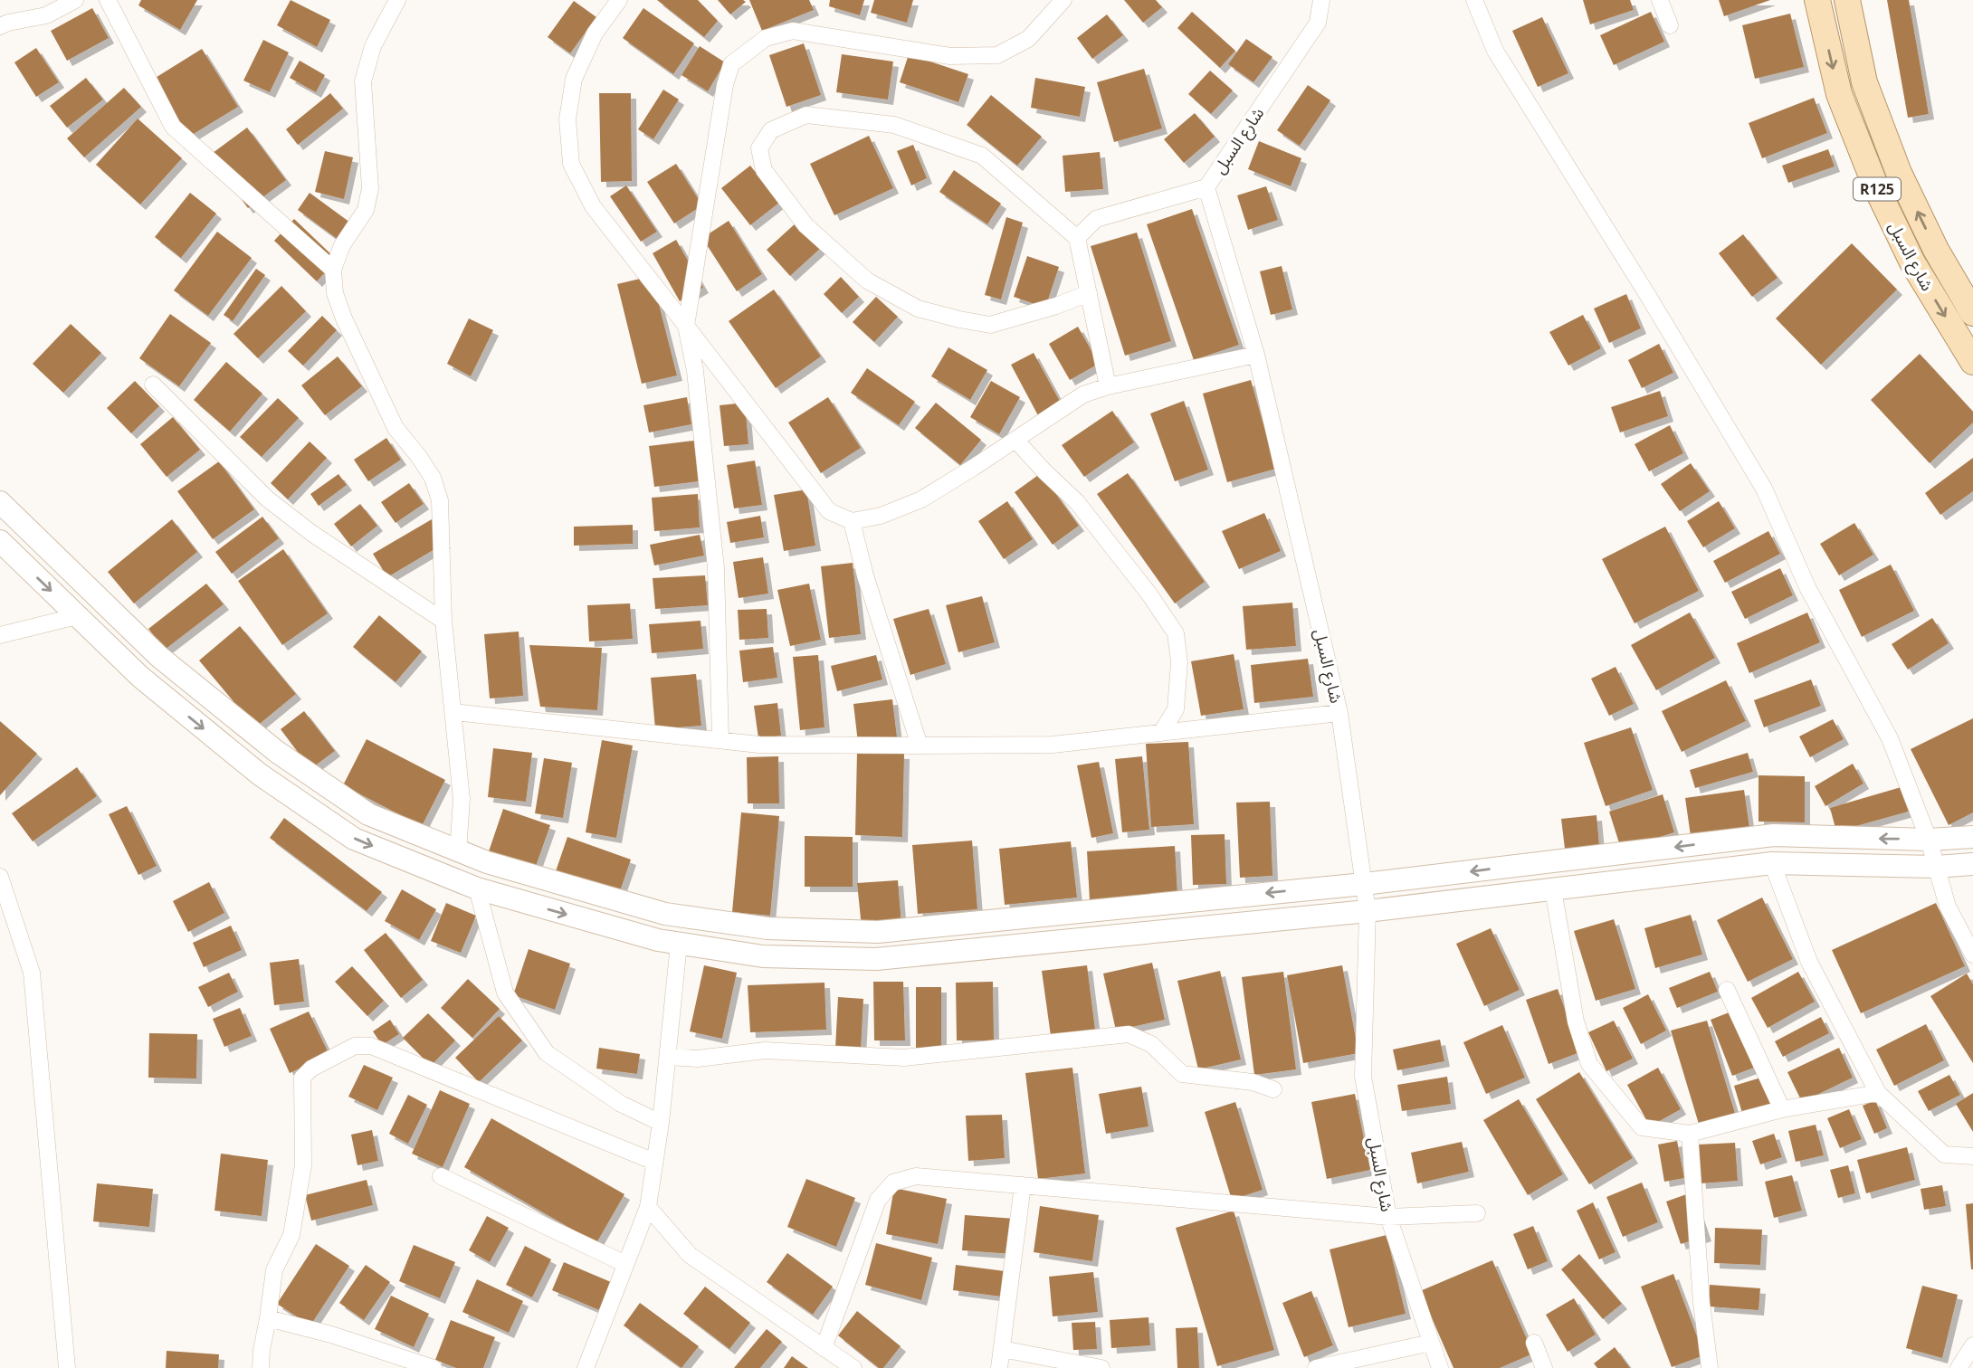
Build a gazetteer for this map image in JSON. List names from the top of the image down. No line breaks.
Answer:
{"streets":{"main road":["شارع السبل","R125"]}}
